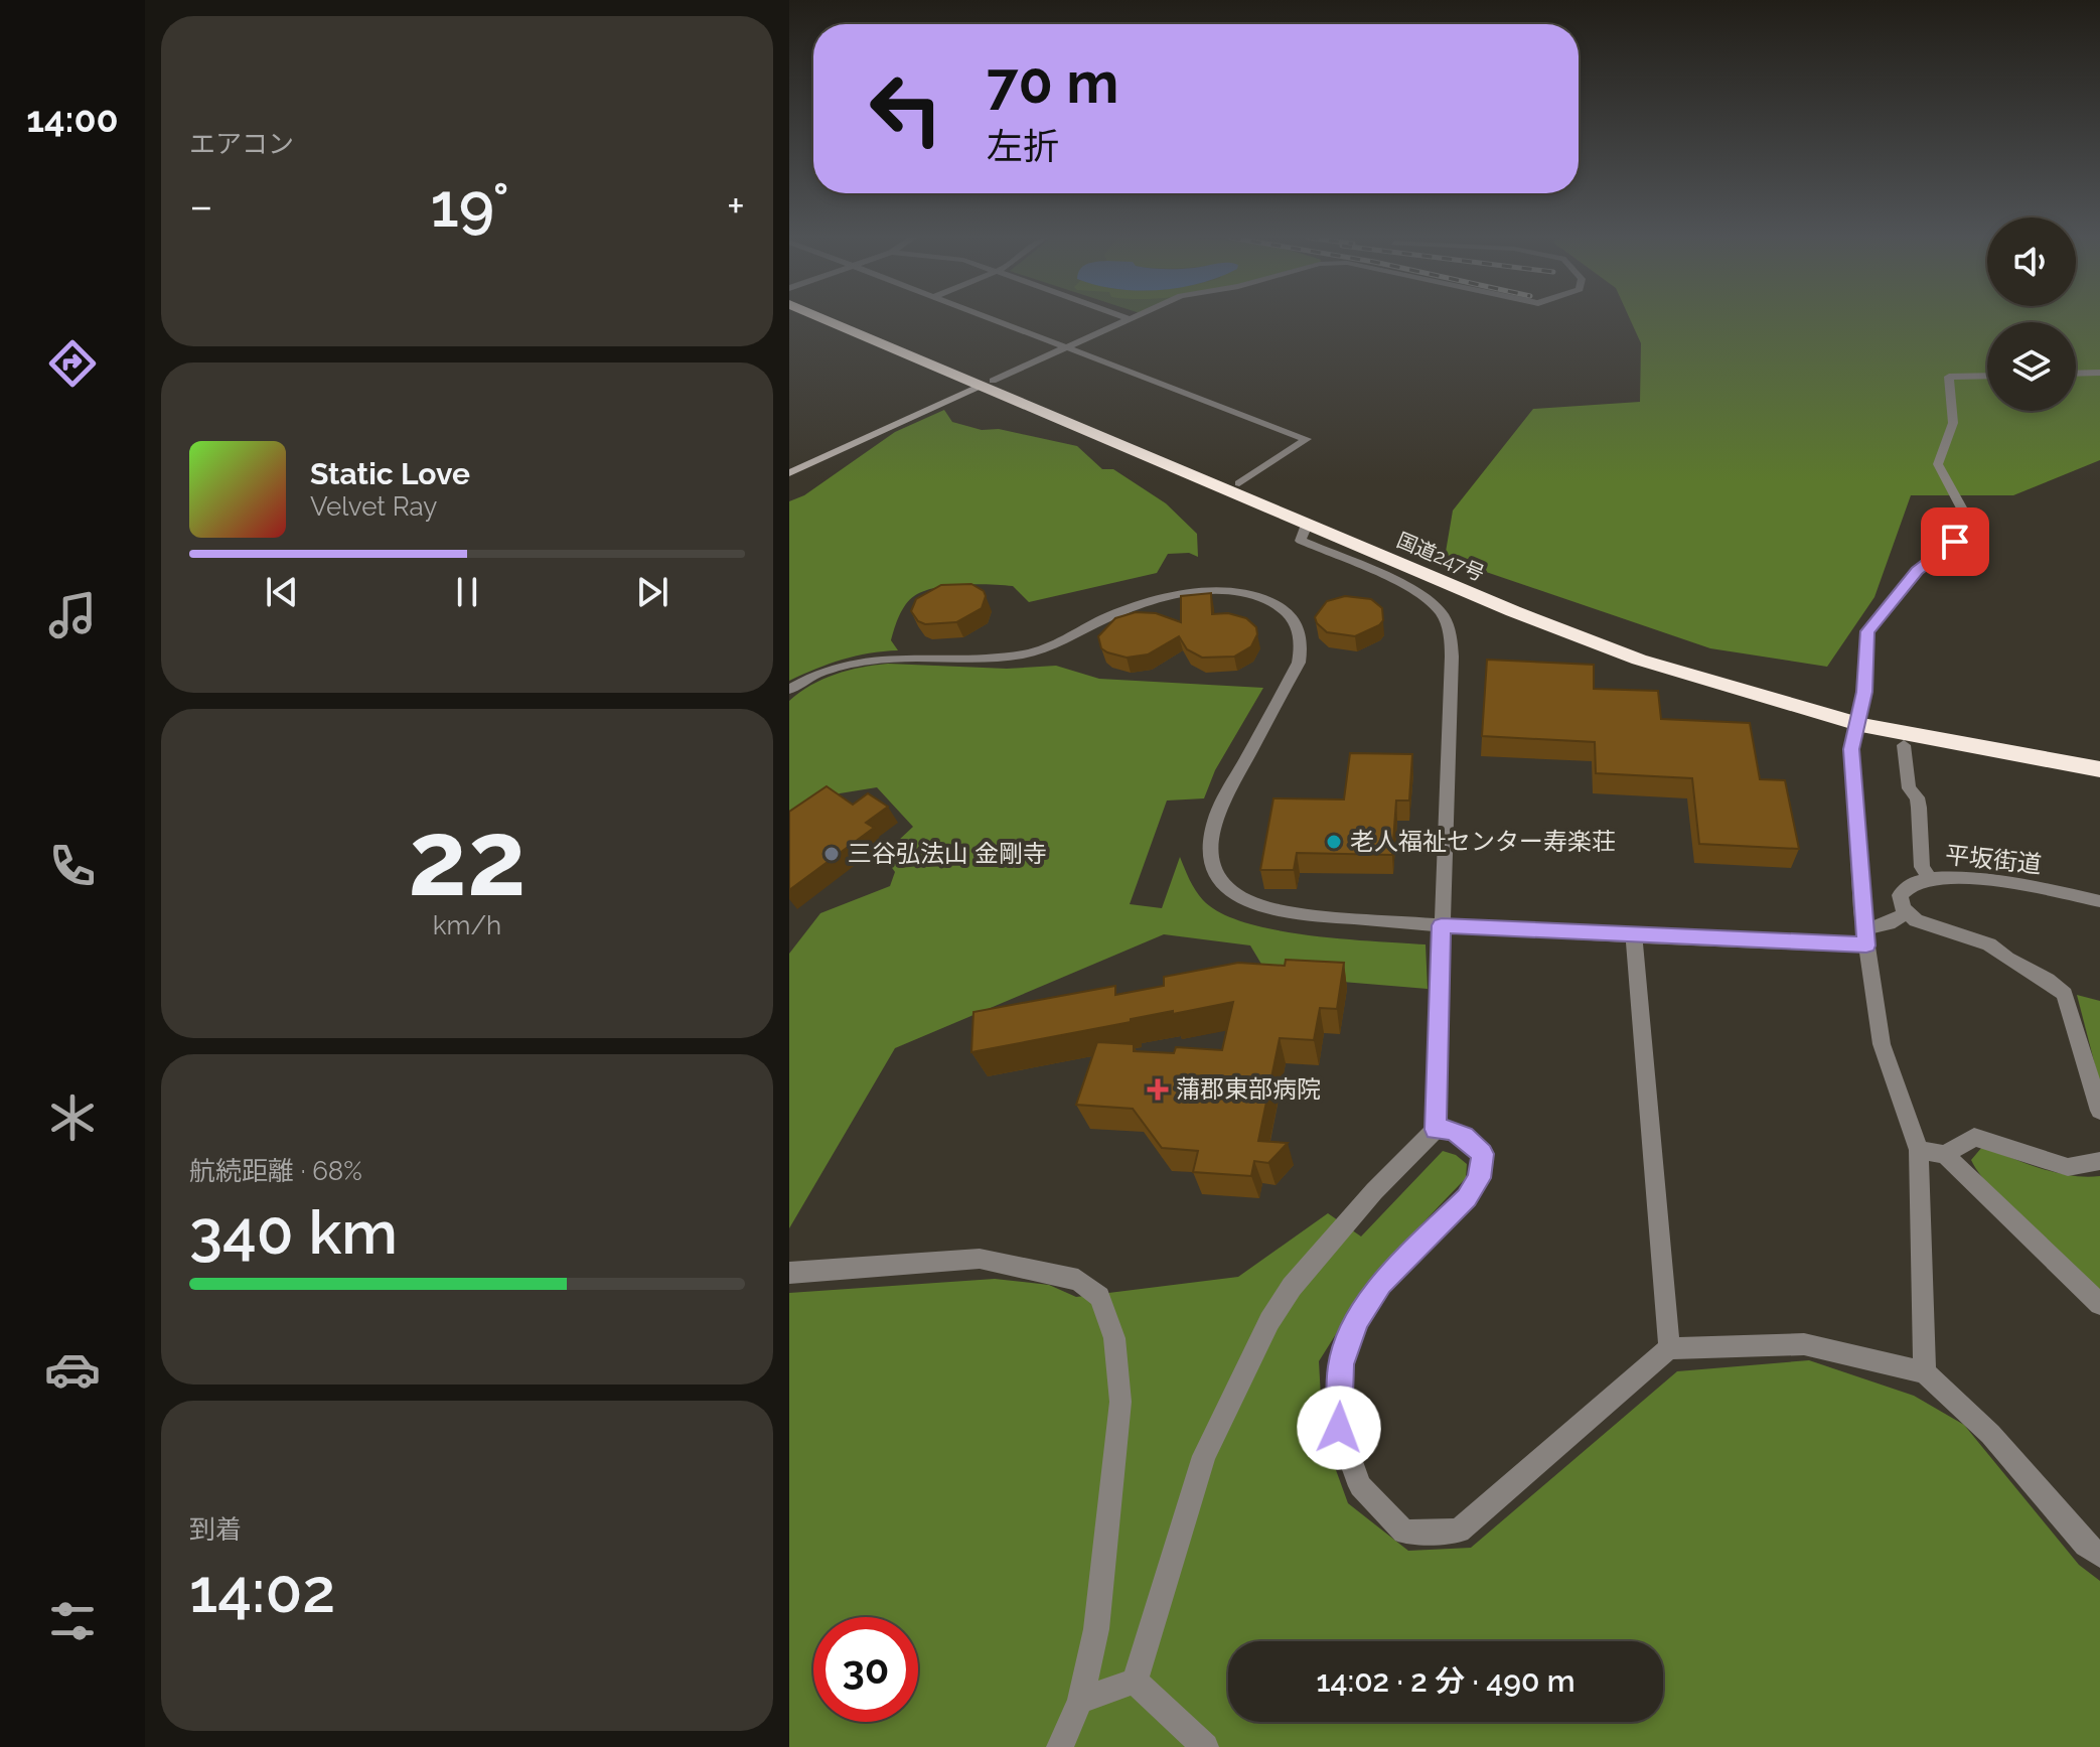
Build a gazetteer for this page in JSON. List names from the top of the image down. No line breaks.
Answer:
{"streets":{"highway":["国道247号"],"street":["平坂街道"]},"places":{"other":["老人福祉センター寿楽荘","三谷弘法山 金剛寺"],"health":["蒲郡東部病院"]},"page":{"tabs":"14:00","tile":["エアコン",["22","km/h"],["航続距離 · 68%","340 km"],["到着","14:02"]],"turn":["70 m","左折"],"heat":["−","19°","+"],"song":["Static Love","Velvet Ray"],"limit":"30","trip":"14:02 · 2 分 · 490 m"}}
